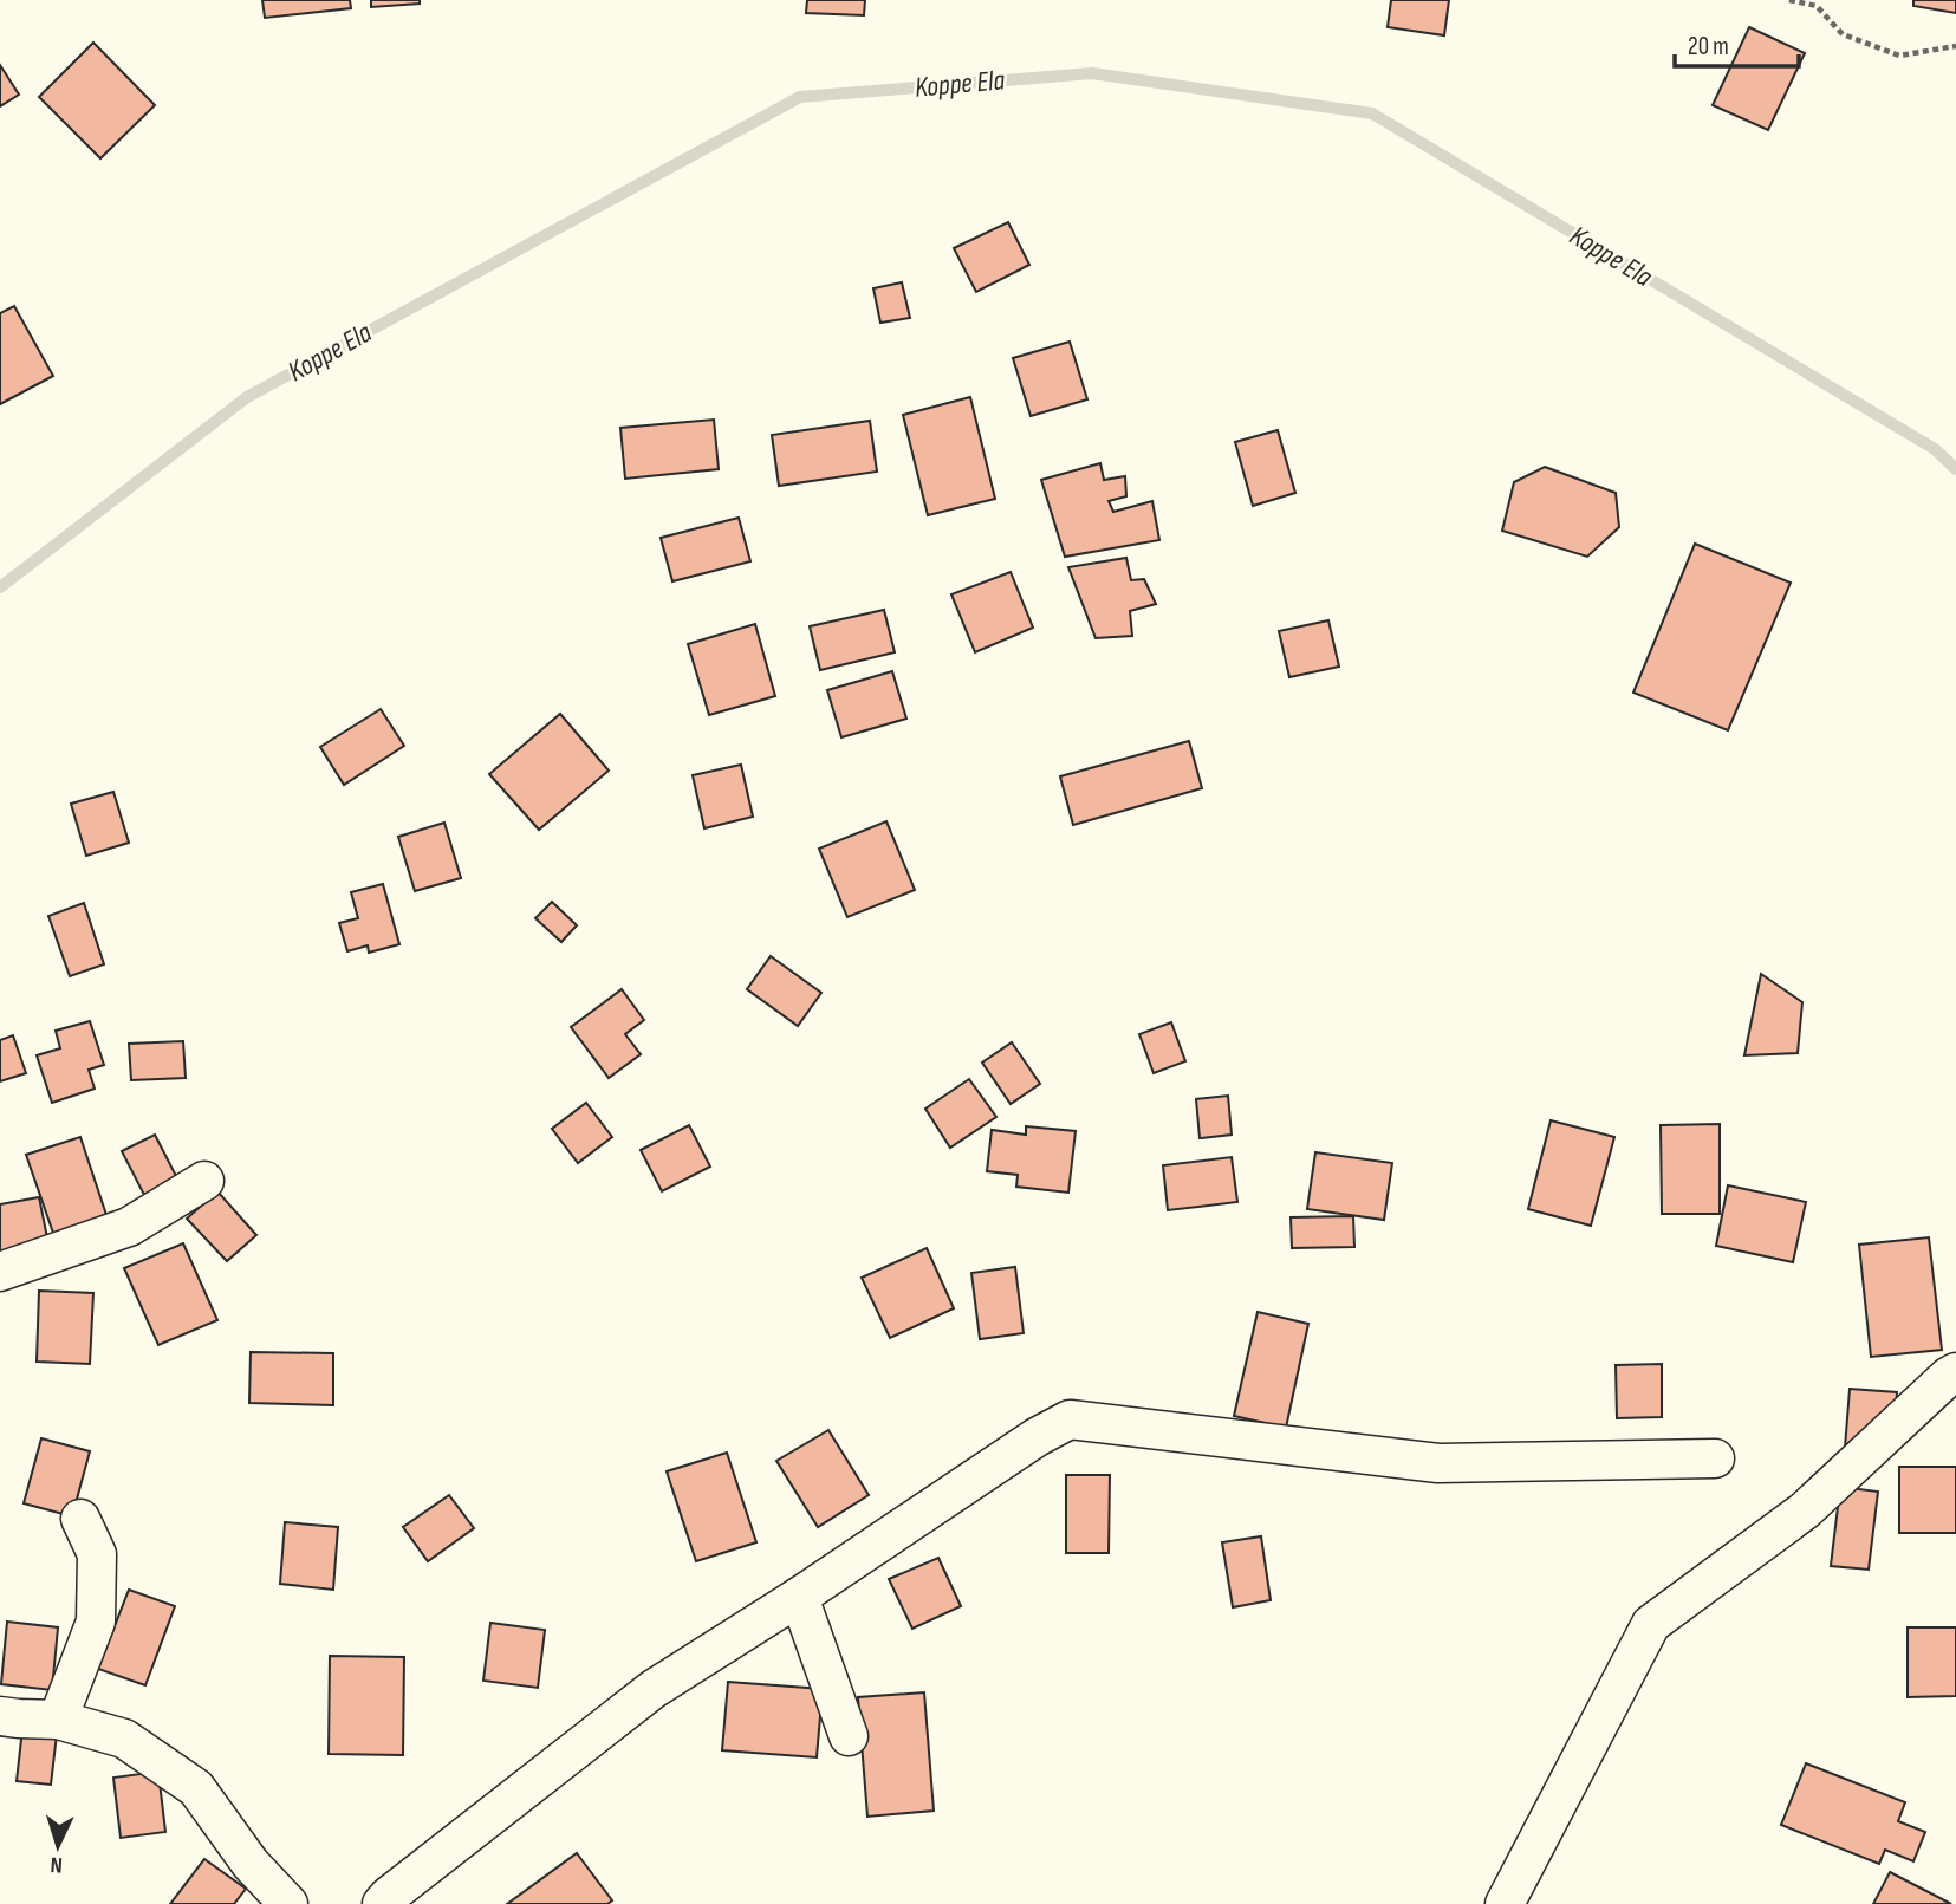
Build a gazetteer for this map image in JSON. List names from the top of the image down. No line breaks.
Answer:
{"water":["Koppe Ela"],"scale_bar":"20 m","north":"bottom"}
